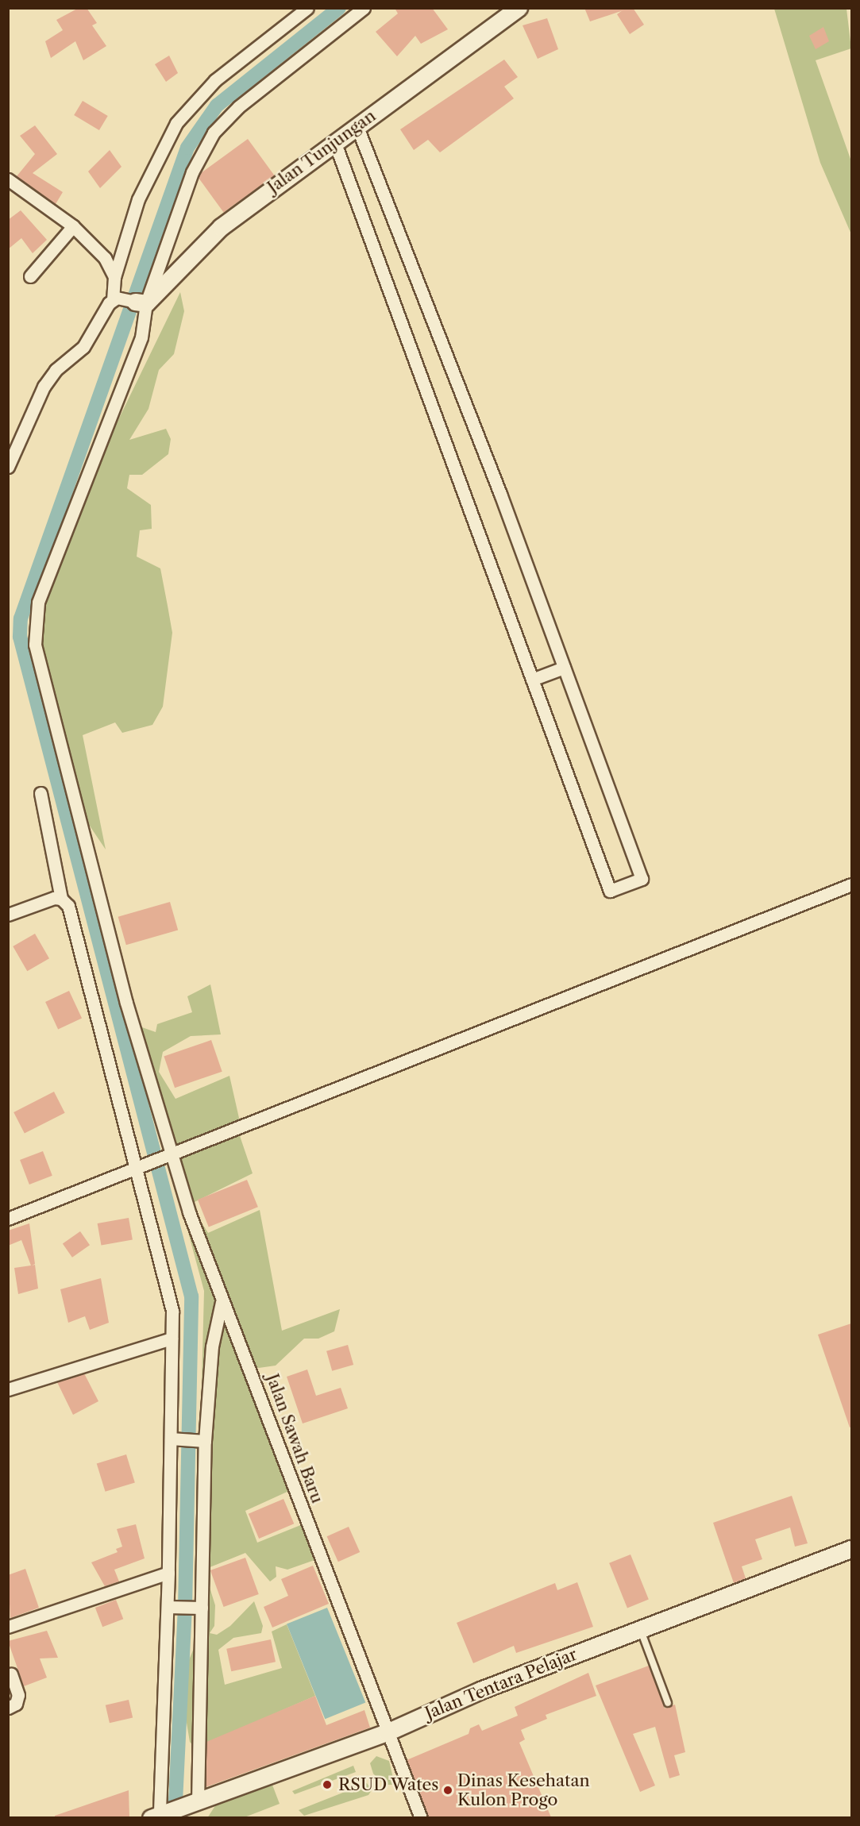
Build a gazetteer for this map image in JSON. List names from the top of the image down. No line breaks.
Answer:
{"streets":{"main road":["Jalan Tunjungan","Jalan Tentara Pelajar"],"street":["Jalan Sawah Baru"]},"crossings":[["Jalan Tunjungan","Jalan Sawah Baru"],["Jalan Sawah Baru","Jalan Tentara Pelajar"]],"places":["RSUD Wates","Dinas Kesehatan Kulon Progo"]}
